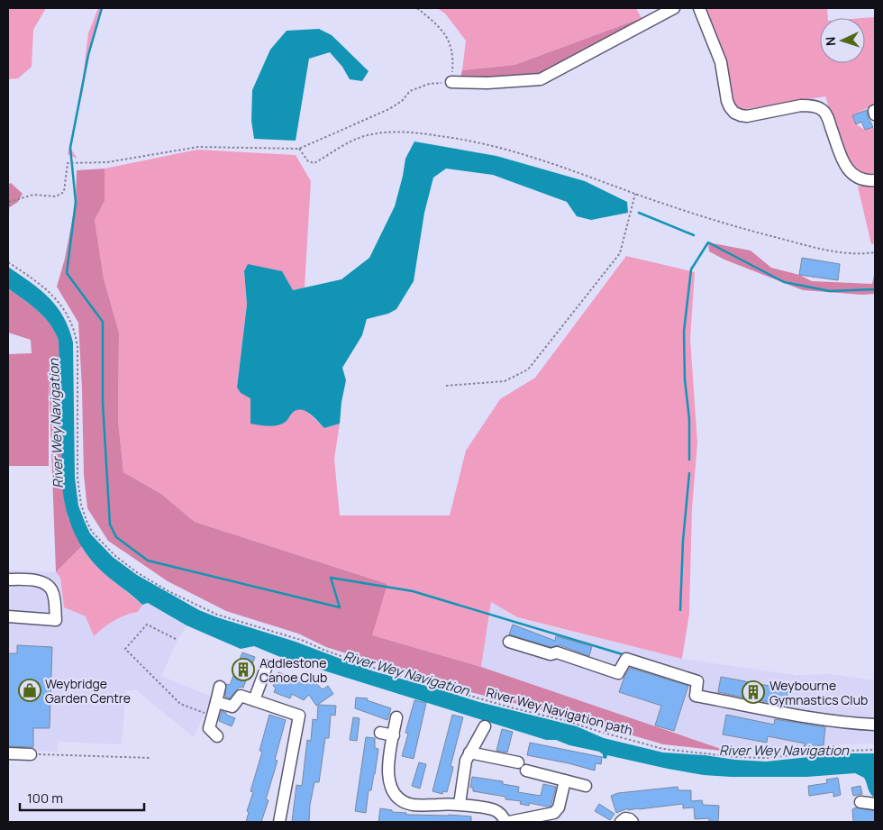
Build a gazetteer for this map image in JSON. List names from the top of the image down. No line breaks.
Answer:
{"streets":{"path":["River Wey Navigation path"]},"water":["River Wey Navigation"],"places":{"building":["Addlestone Canoe Club","Weybourne Gymnastics Club"],"shop":["Weybridge Garden Centre"]},"scale_bar":"100 m","north":"left"}
